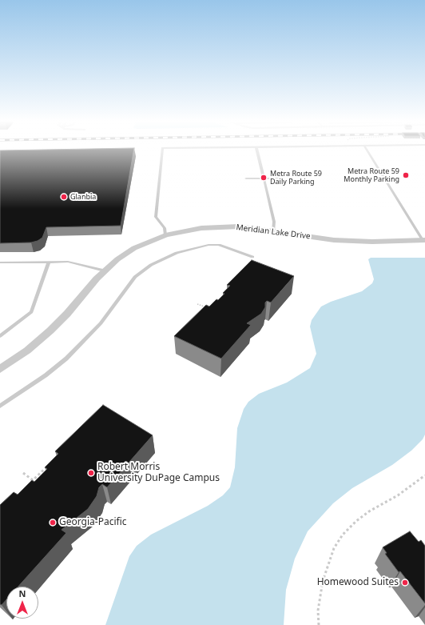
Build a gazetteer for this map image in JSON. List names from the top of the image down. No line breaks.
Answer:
{"streets":{"street":["Meridian Lake Drive"]},"places":["Metra Route 59 Monthly Parking","Metra Route 59 Daily Parking","Glanbia","Robert Morris University DuPage Campus","Georgia-Pacific","Homewood Suites"],"north":"top"}
